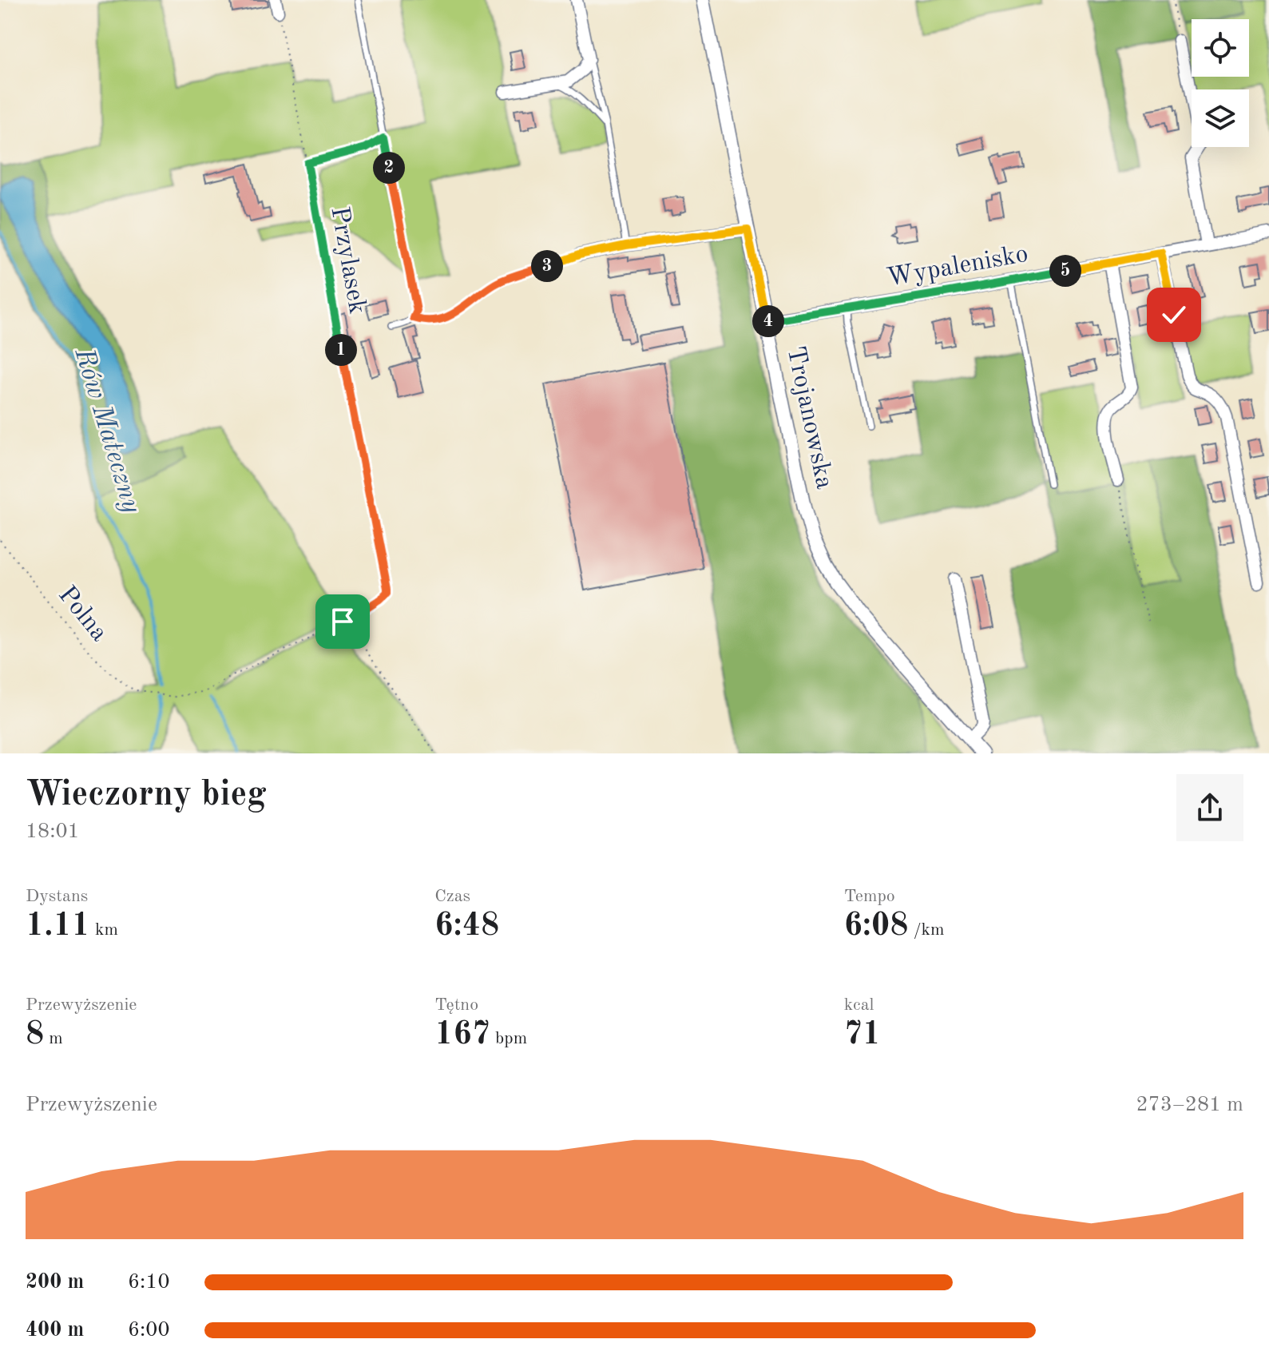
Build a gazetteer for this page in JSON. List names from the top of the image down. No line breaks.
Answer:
{"streets":{"street":["Wypalenisko","Trojanowska"],"lane":["Przylasek"],"path":["Polna"]},"crossings":[["Przylasek","Polna"],["Wypalenisko","Trojanowska"]],"water":["Rów Mateczny"],"page":{"pins":["2","3","5","4","1"],"heading":["Wieczorny bieg","18:01"],"stats":[["Dystans","1.11 km"],["Czas","6:48"],["Tempo","6:08 /km"],["Przewyższenie","8 m"],["Tętno","167 bpm"],["kcal","71"]],"chart":["Przewyższenie","273–281 m"],"list":[{"name":"200 m","note":"6:10"},{"name":"400 m","note":"6:00"}]}}
